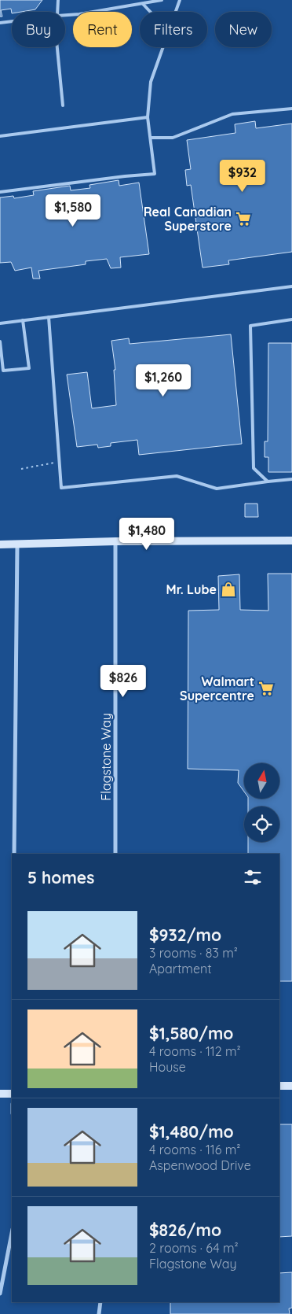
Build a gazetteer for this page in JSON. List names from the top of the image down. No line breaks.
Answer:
{"streets":{"street":["Flagstone Way"]},"places":{"supermarket":["Real Canadian Superstore","Walmart Supercentre"],"shop":["Mr. Lube"]},"north":"top","page":{"chip":["Buy","Rent","Filters","New"],"price":["$932","$1,580","$1,260","$1,480","$826"],"heading":"5 homes","list":[{"name":"$932/mo","note":"3 rooms · 83 m² · Apartment"},{"name":"$1,580/mo","note":"4 rooms · 112 m² · House"},{"name":"$1,480/mo","note":"4 rooms · 116 m² · Aspenwood Drive"},{"name":"$826/mo","note":"2 rooms · 64 m² · Flagstone Way"}]}}
